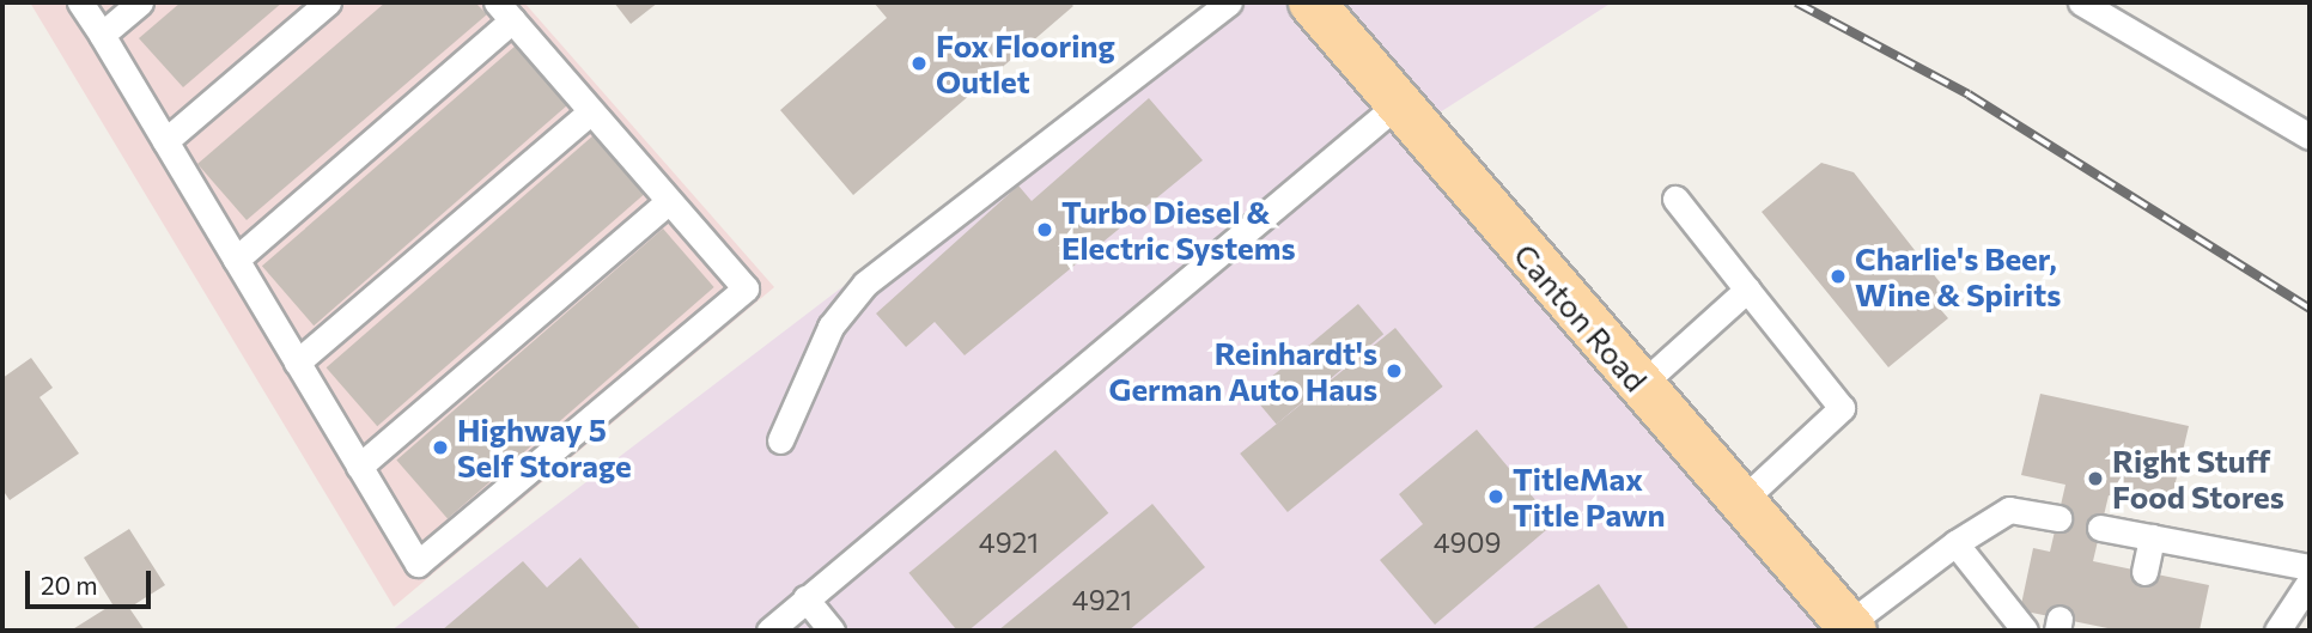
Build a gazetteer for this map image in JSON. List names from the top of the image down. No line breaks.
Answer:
{"streets":{"main road":["Canton Road"]},"places":["Fox Flooring Outlet","Turbo Diesel & Electric Systems","Charlie's Beer, Wine & Spirits","Reinhardt's German Auto Haus","Highway 5 Self Storage","Right Stuff Food Stores","TitleMax Title Pawn"],"house_numbers":["4921","4909","4921"],"scale_bar":"20 m"}
